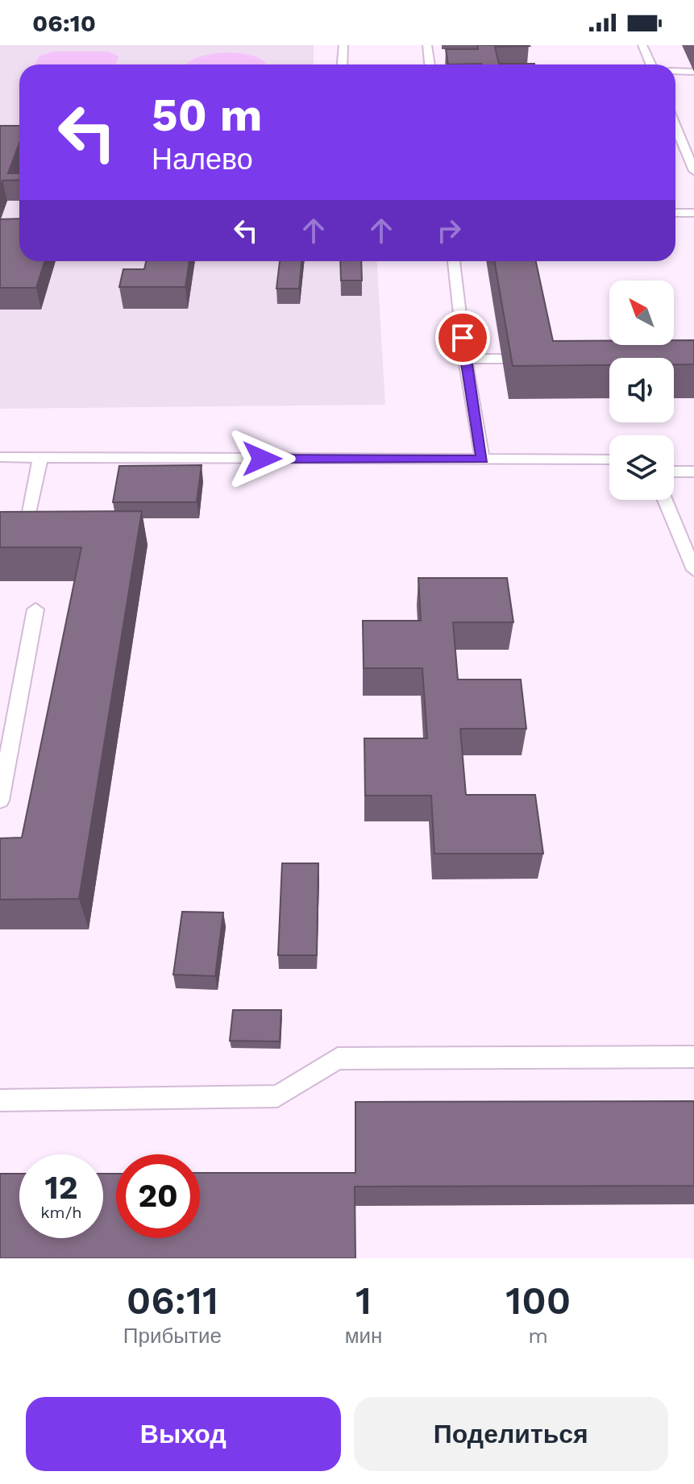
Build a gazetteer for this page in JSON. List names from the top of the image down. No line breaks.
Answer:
{"north":"top left","page":{"status":"06:10","turn":["50 m","Налево"],"speed":"12 km/h","limit":"20","eta":["06:11","Прибытие","1","мин","100","m"],"buttons":["Выход","Поделиться"]}}
